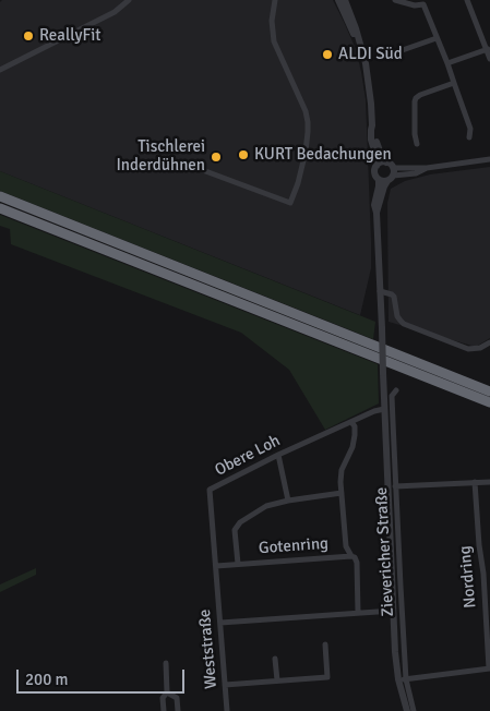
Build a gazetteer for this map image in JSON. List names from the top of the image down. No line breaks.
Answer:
{"streets":{"street":["Obere Loh","Gotenring","Zievericher Straße","Nordring","Weststraße"]},"crossings":[["Obere Loh","Gotenring"],["Obere Loh","Zievericher Straße"],["Obere Loh","Weststraße"]],"places":["ReallyFit","ALDI Süd","KURT Bedachungen","Tischlerei Inderdühnen"],"scale_bar":"200 m"}
